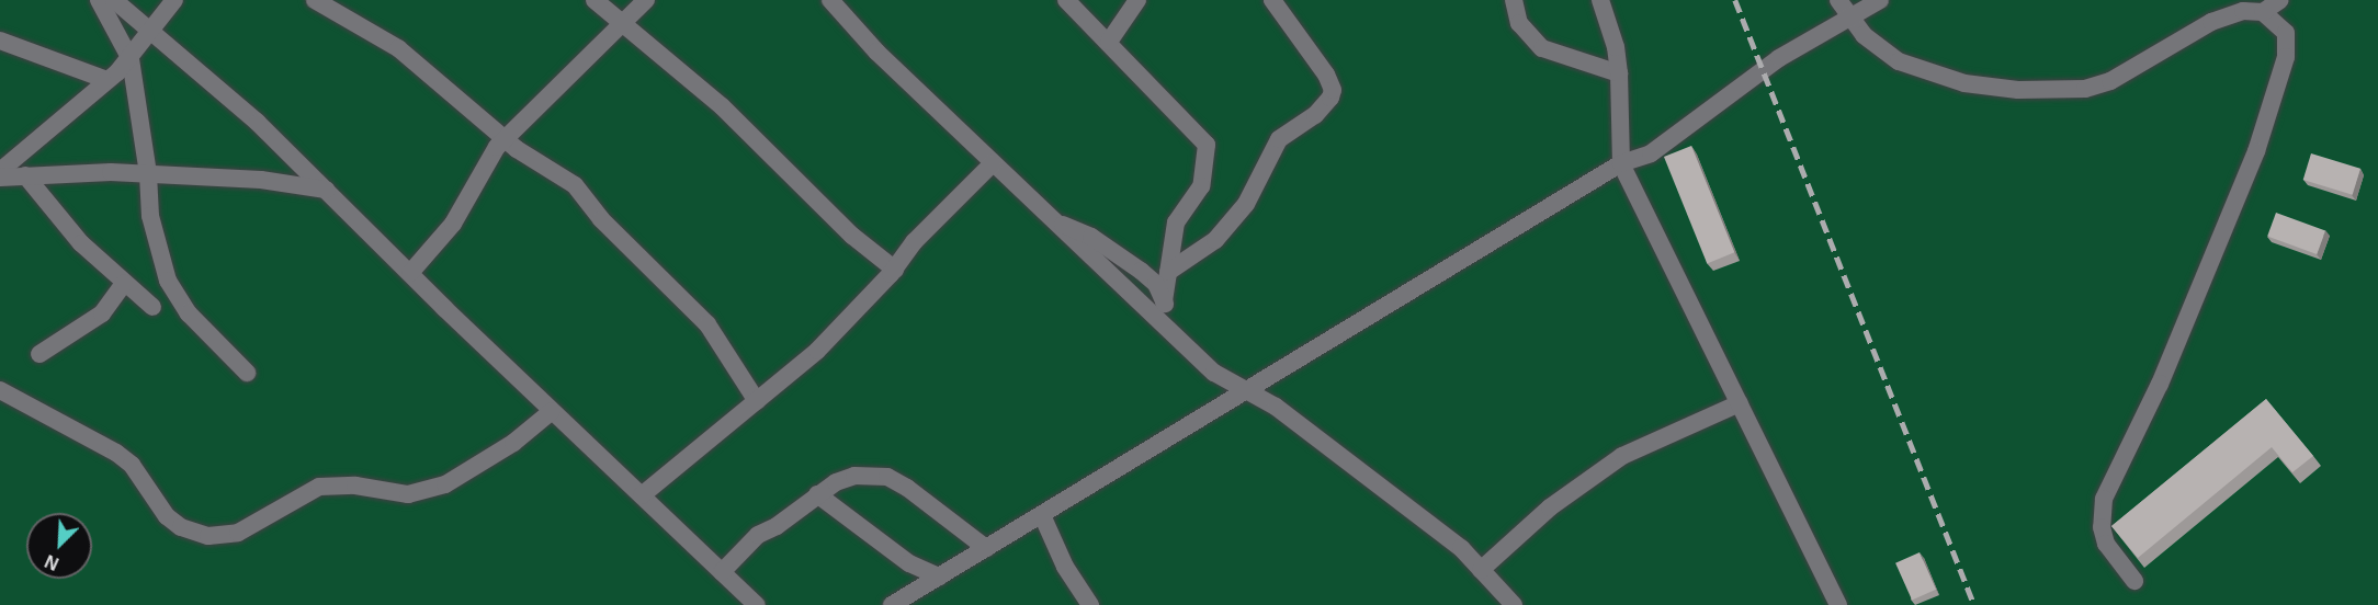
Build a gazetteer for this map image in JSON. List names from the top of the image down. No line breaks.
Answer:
{"north":"bottom left"}
